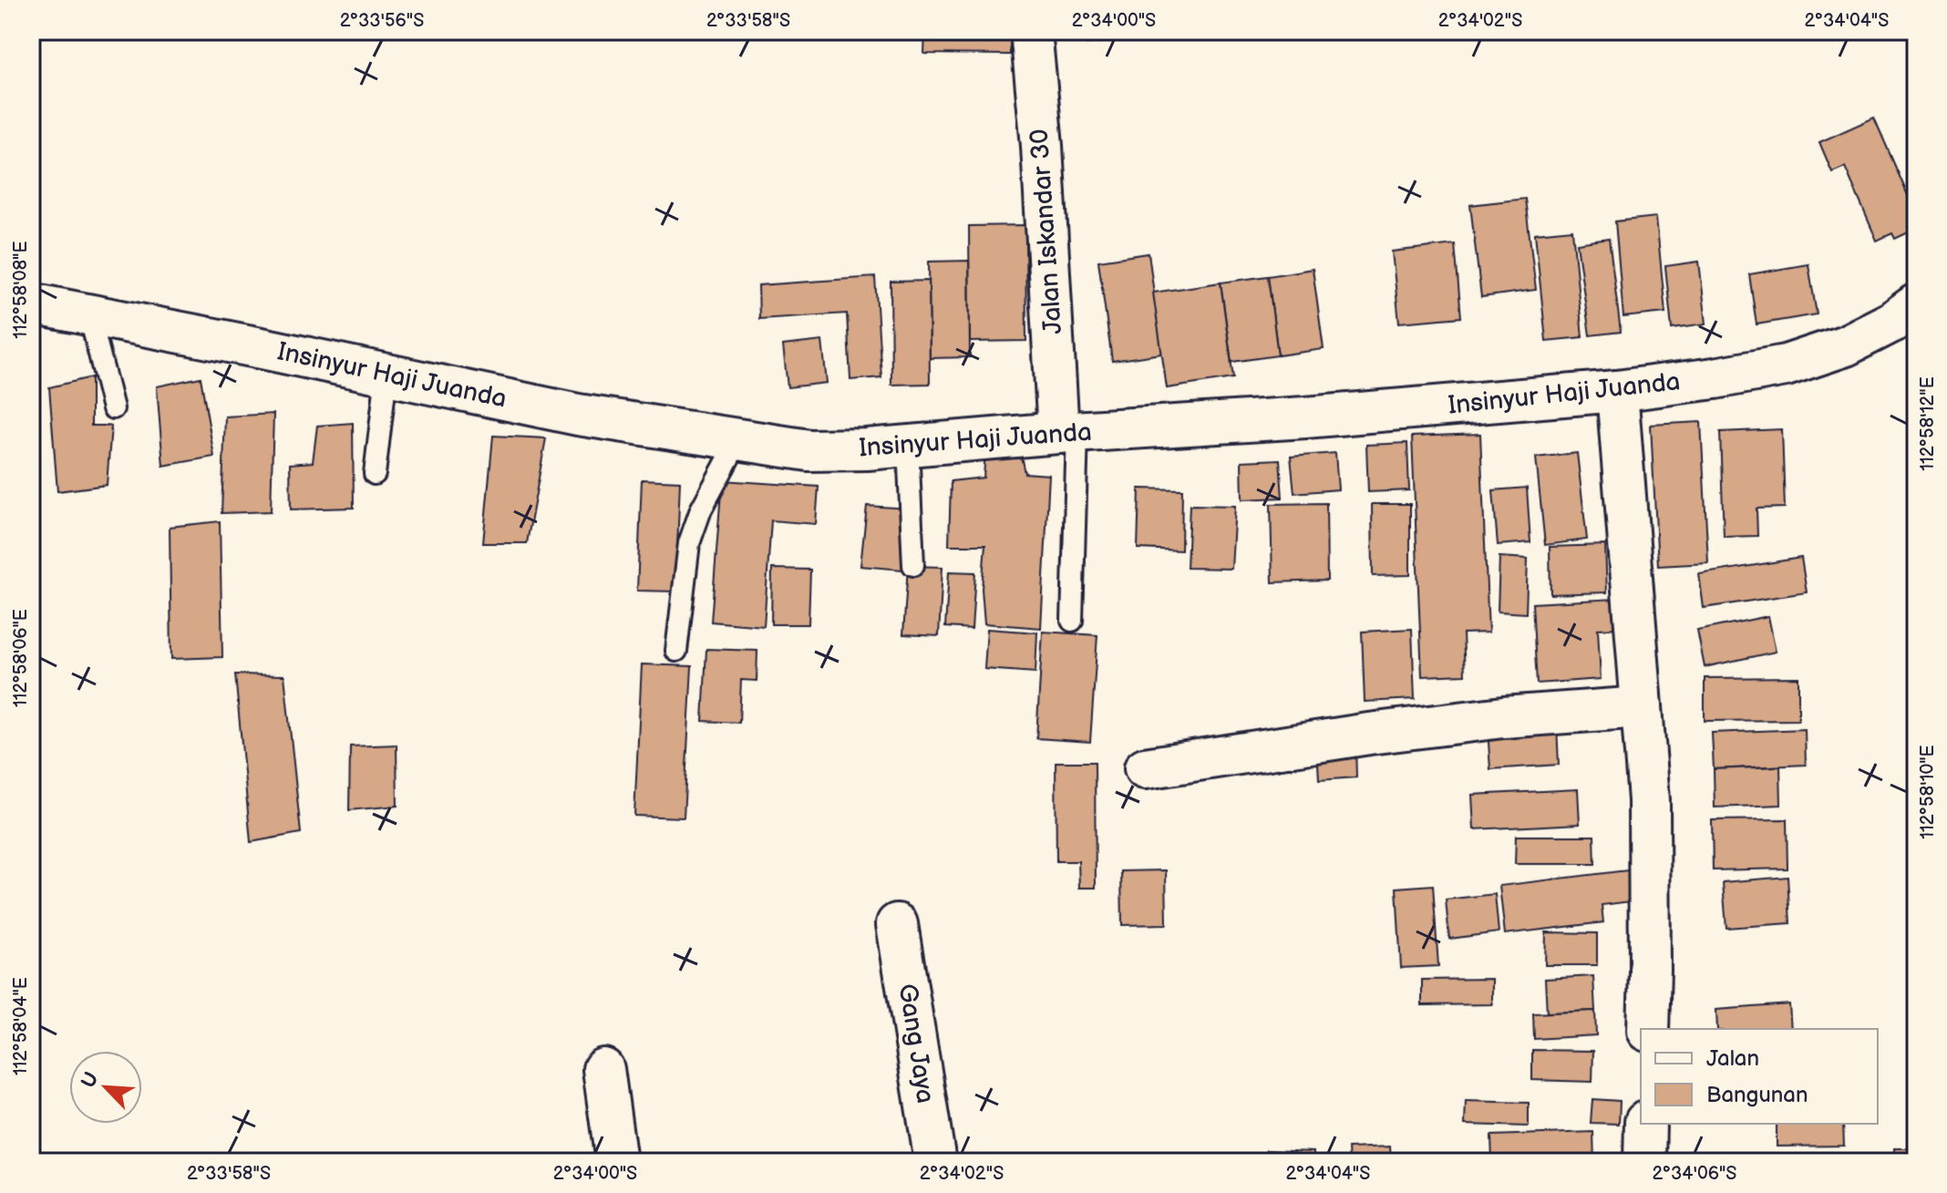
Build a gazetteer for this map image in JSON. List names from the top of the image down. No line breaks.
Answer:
{"streets":{"street":["Jalan Iskandar 30","Insinyur Haji Juanda","Gang Jaya"]},"crossings":[["Jalan Iskandar 30","Insinyur Haji Juanda"]],"legend":["Jalan","Bangunan"],"north":"top left","coordinates":["2°33'56\"S","2°33'58\"S","2°34'00\"S","2°34'02\"S","2°34'04\"S","112°58'08\"E","112°58'12\"E","112°58'06\"E","112°58'10\"E","112°58'04\"E","2°34'06\"S"]}
